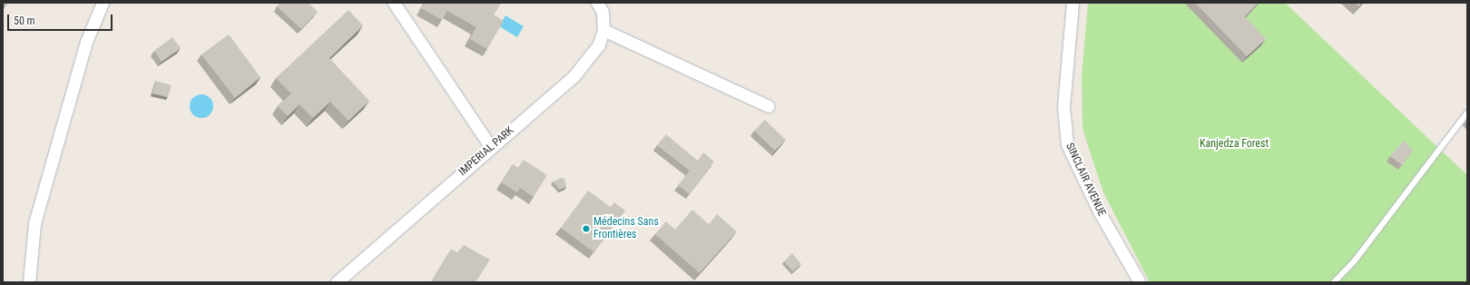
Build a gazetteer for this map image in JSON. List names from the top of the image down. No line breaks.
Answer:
{"streets":{"street":["IMPERIAL PARK","SINCLAIR AVENUE"]},"parks":["Kanjedza Forest"],"places":["Médecins Sans Frontières"],"scale_bar":"50 m"}
